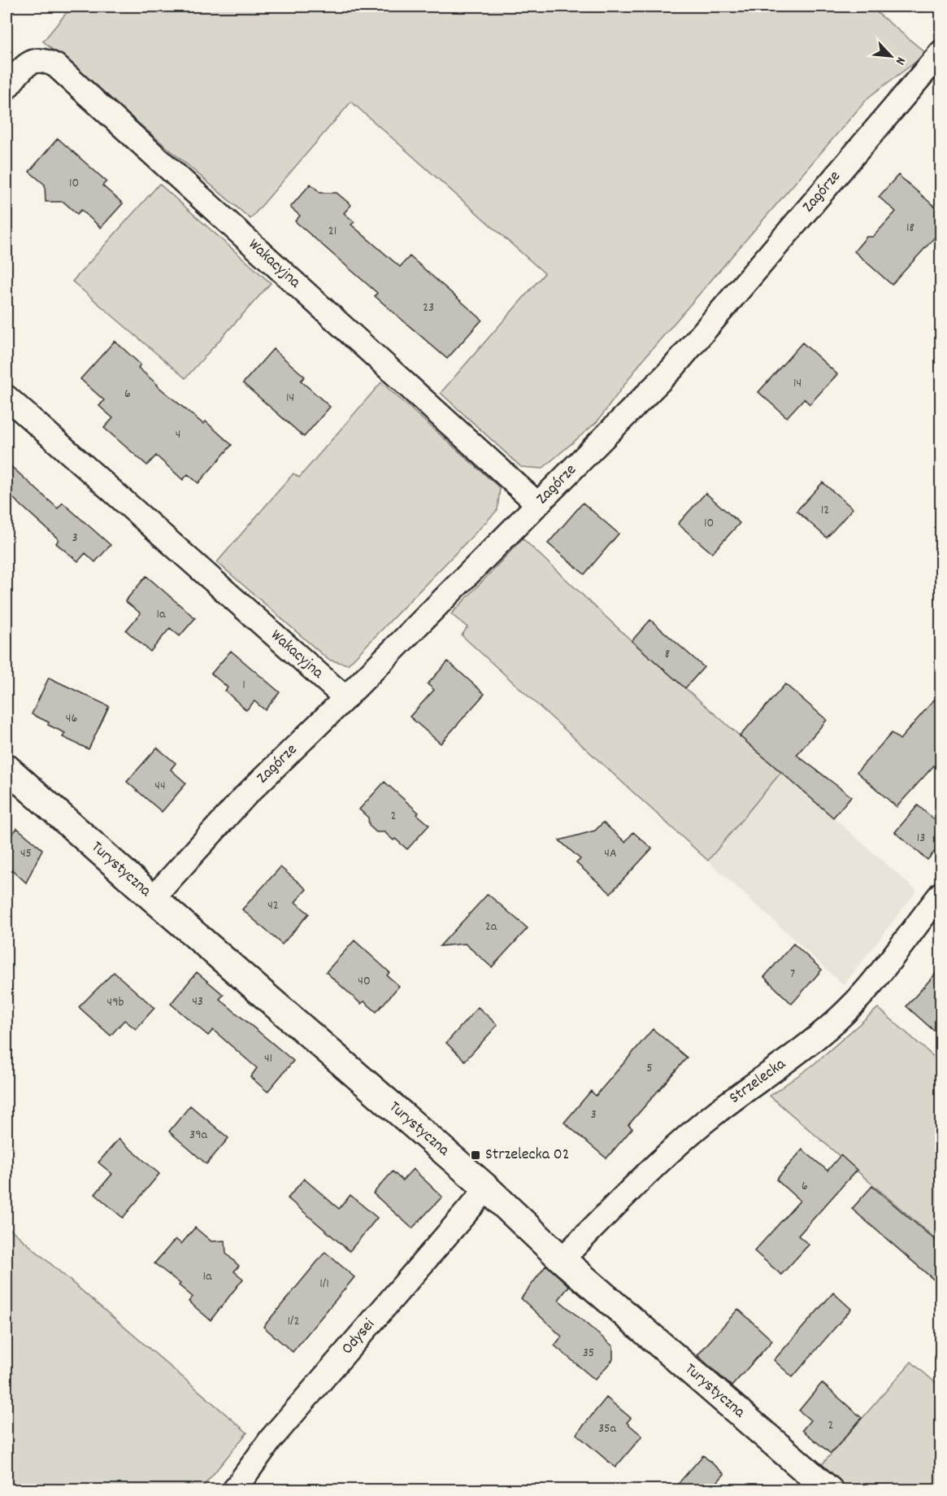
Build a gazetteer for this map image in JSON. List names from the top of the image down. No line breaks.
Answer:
{"streets":{"street":["Zagórze","Wakacyjna","Turystyczna","Strzelecka","Odysei"]},"crossings":[["Zagórze","Wakacyjna"],["Zagórze","Turystyczna"],["Turystyczna","Strzelecka"],["Turystyczna","Odysei"]],"places":{"transit":["Strzelecka 02"]},"house_numbers":["10","18","21","23","14","6","14","4","12","10","3","1a","8","1","46","44","2","13","45","4A","42","2a","7","40","43","49b","41","5","3","39a","6","1a","1/1","1/2","35","2","35a"],"north":"bottom right"}
